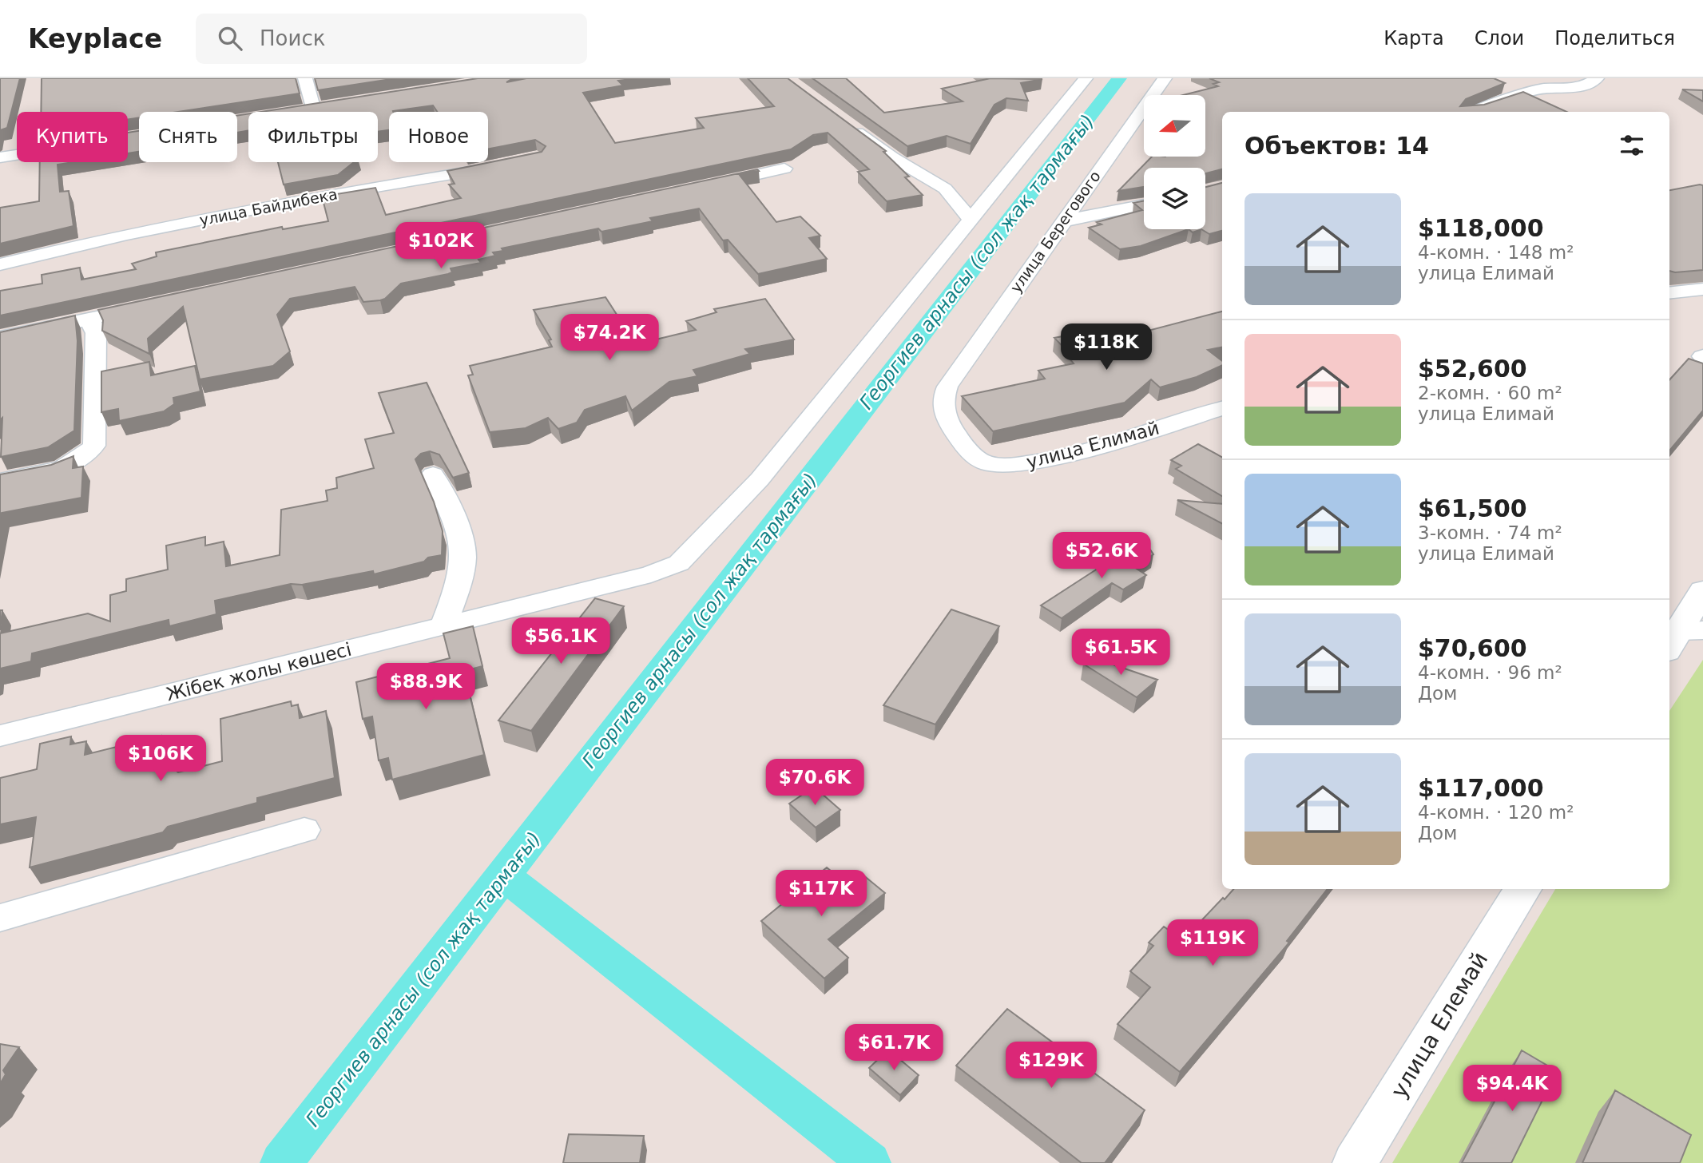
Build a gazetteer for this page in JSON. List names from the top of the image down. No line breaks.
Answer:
{"streets":{"street":["улица Байдибека","улица Берегового","улица Елимай","Жібек жолы көшесі","улица Елемай"]},"crossings":[["улица Берегового","улица Елимай"]],"water":["Георгиев арнасы (сол жақ тармағы)"],"north":"left","page":{"header":"Keyplace","search":"Поиск","nav":["Карта","Слои","Поделиться"],"chip":["Купить","Снять","Фильтры","Новое"],"heading":"Объектов: 14","list":[{"name":"$118,000","note":"4-комн. · 148 m² · улица Елимай"},{"name":"$52,600","note":"2-комн. · 60 m² · улица Елимай"},{"name":"$61,500","note":"3-комн. · 74 m² · улица Елимай"},{"name":"$70,600","note":"4-комн. · 96 m² · Дом"},{"name":"$117,000","note":"4-комн. · 120 m² · Дом"}],"price":["$102K","$74.2K","$118K","$52.6K","$56.1K","$61.5K","$88.9K","$106K","$70.6K","$117K","$119K","$61.7K","$129K","$94.4K"]}}
